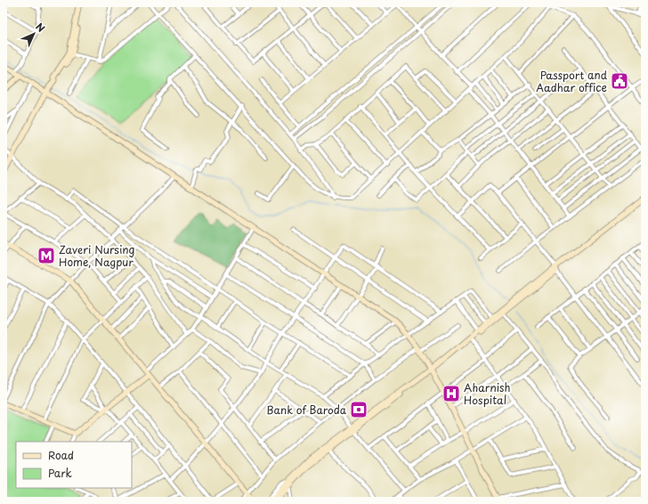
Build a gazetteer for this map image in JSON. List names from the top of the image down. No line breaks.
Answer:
{"places":{"public building":["Passport and Aadhar office"],"metro station":["Zaveri Nursing Home, Nagpur"],"hospital":["Aharnish Hospital"],"bank":["Bank of Baroda"]},"legend":["Road","Park"],"north":"top right"}
